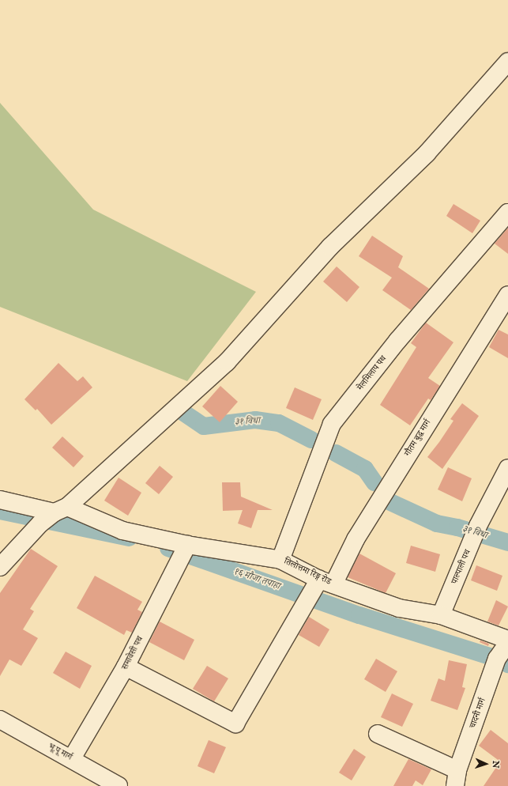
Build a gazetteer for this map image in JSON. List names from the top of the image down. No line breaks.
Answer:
{"streets":{"street":["मेलमिलाप पथ","गौतम बुद्ध मार्ग","पाल्पाली पथ","तिलोत्तमा रिङ्ग रोड","समावेसी पथ","चादनी मार्ग","भू.पू मार्ग"]},"crossings":[["मेलमिलाप पथ","तिलोत्तमा रिङ्ग रोड"],["गौतम बुद्ध मार्ग","तिलोत्तमा रिङ्ग रोड"],["गौतम बुद्ध मार्ग","समावेसी पथ"],["पाल्पाली पथ","तिलोत्तमा रिङ्ग रोड"],["तिलोत्तमा रिङ्ग रोड","समावेसी पथ"],["समावेसी पथ","भू.पू मार्ग"]],"water":["३१ विधा","१६ मौजा तपाहा"],"north":"right"}
